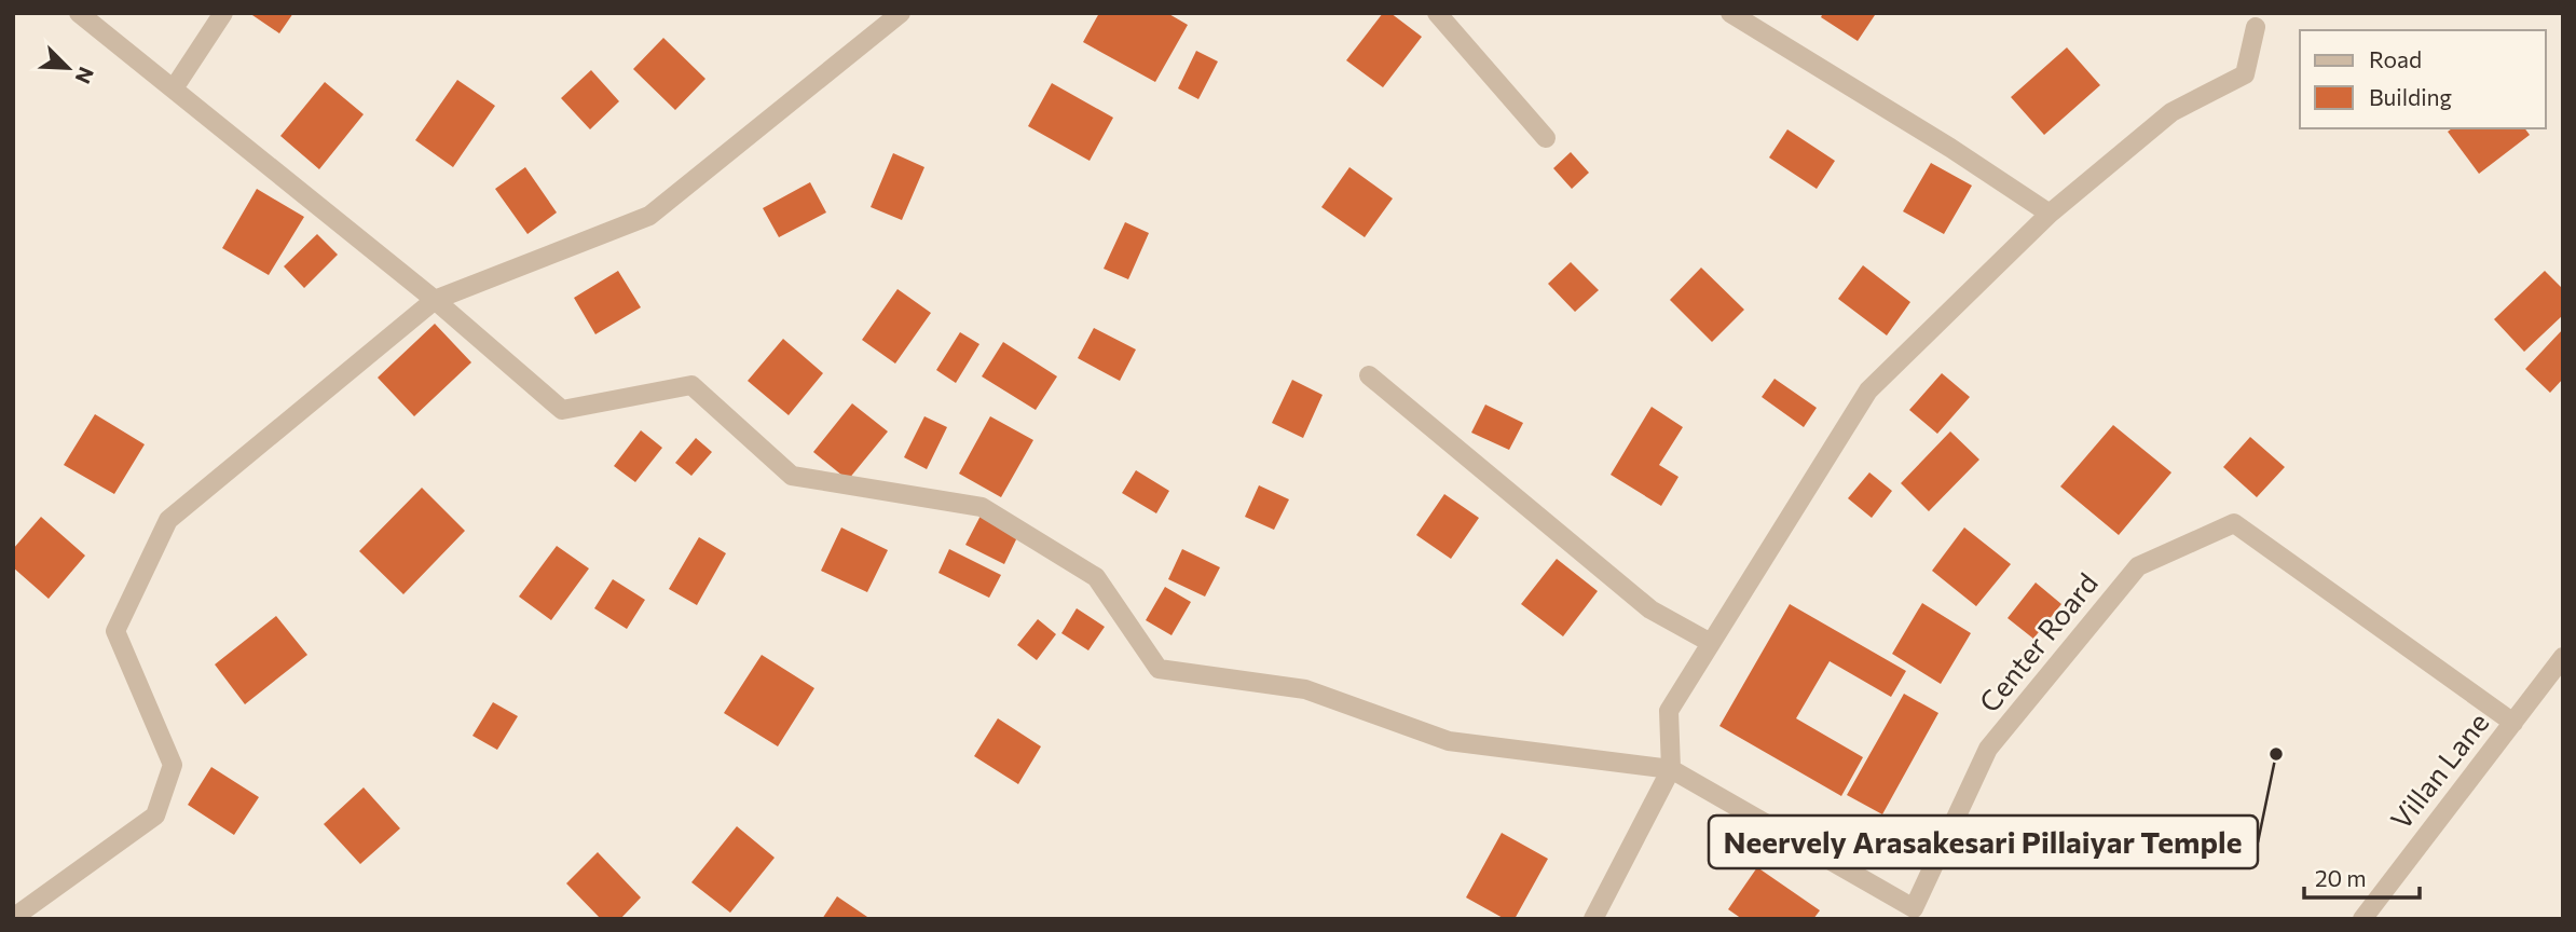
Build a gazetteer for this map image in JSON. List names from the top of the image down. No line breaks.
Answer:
{"streets":{"street":["Center Roard","Villan Lane"]},"crossings":[["Center Roard","Villan Lane"]],"places":["Neervely Arasakesari Pillaiyar Temple"],"legend":["Road","Building"],"scale_bar":"20 m","north":"bottom right"}
